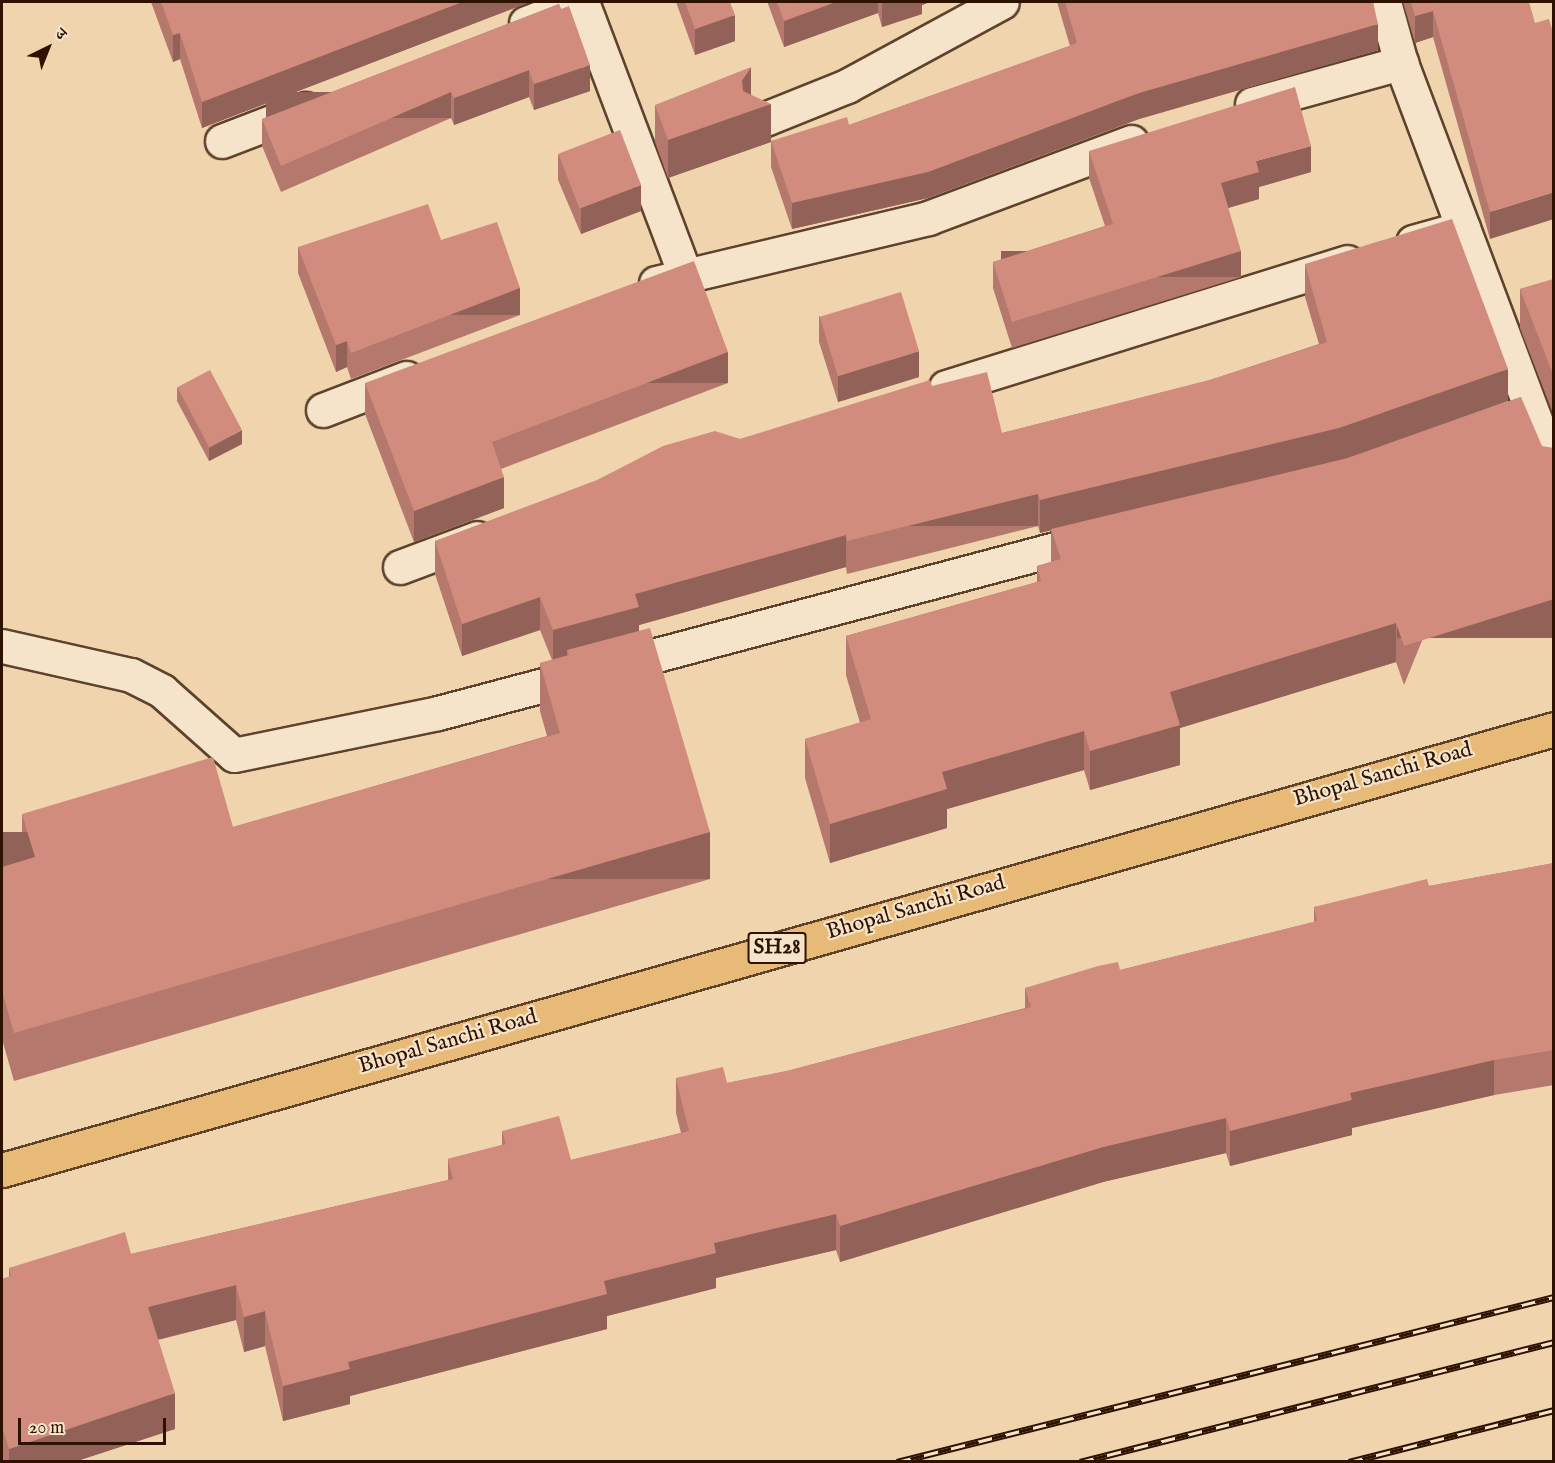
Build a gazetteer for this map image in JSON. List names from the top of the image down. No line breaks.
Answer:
{"streets":{"main road":["Bhopal Sanchi Road","SH28"]},"scale_bar":"20 m","north":"top right"}
